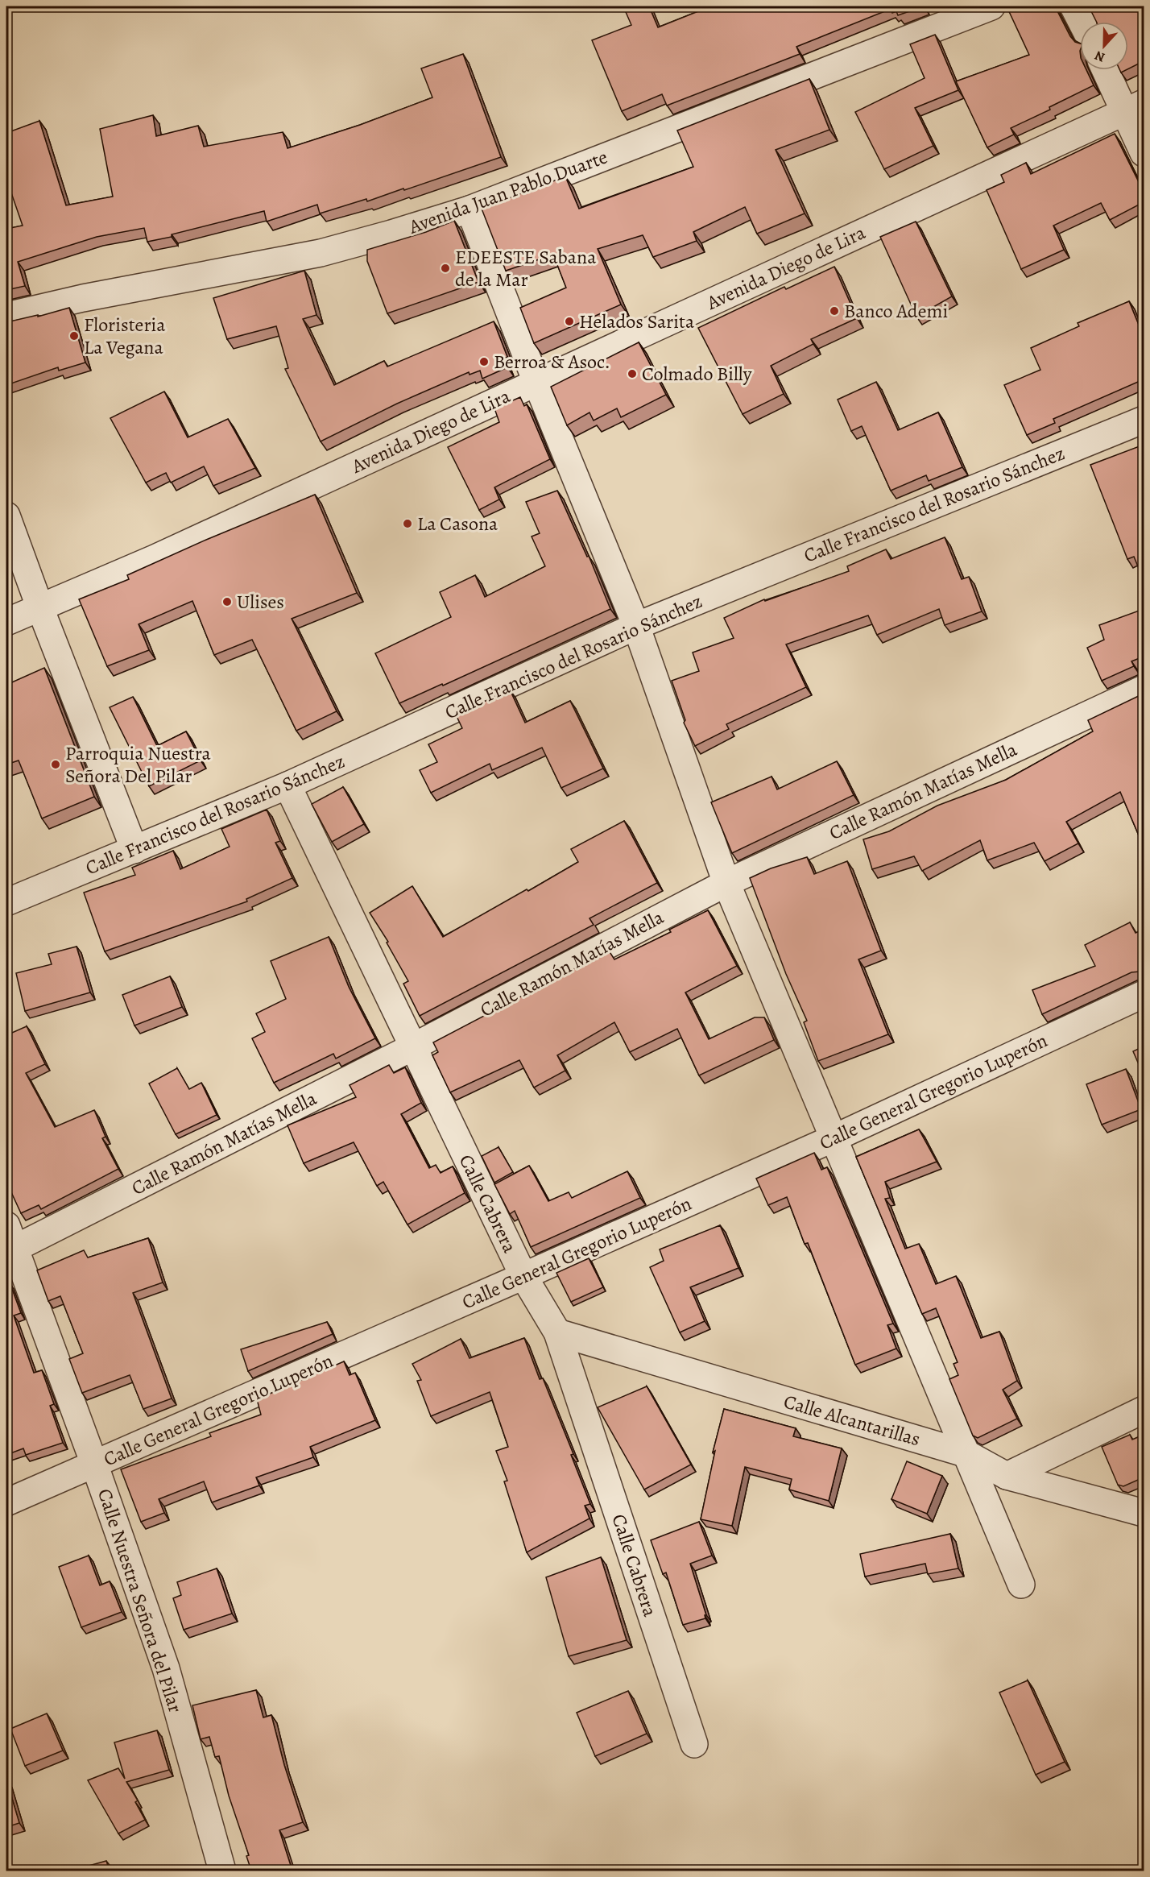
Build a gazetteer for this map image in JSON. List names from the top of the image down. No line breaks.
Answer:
{"streets":{"street":["Avenida Juan Pablo Duarte","Avenida Diego de Lira","Calle Francisco del Rosario Sánchez","Calle Ramón Matías Mella","Calle General Gregorio Luperón","Calle Cabrera","Calle Alcantarillas","Calle Nuestra Señora del Pilar"]},"crossings":[["Calle Francisco del Rosario Sánchez","Calle Cabrera"],["Calle Ramón Matías Mella","Calle Cabrera"],["Calle Ramón Matías Mella","Calle Nuestra Señora del Pilar"],["Calle General Gregorio Luperón","Calle Cabrera"],["Calle General Gregorio Luperón","Calle Nuestra Señora del Pilar"],["Calle Cabrera","Calle Alcantarillas"]],"places":["EDEESTE Sabana de la Mar","Banco Ademi","Helados Sarita","Floristeria La Vegana","Berroa & Asoc.","Colmado Billy","La Casona","Ulises","Parroquia Nuestra Señora Del Pilar"],"north":"bottom"}
